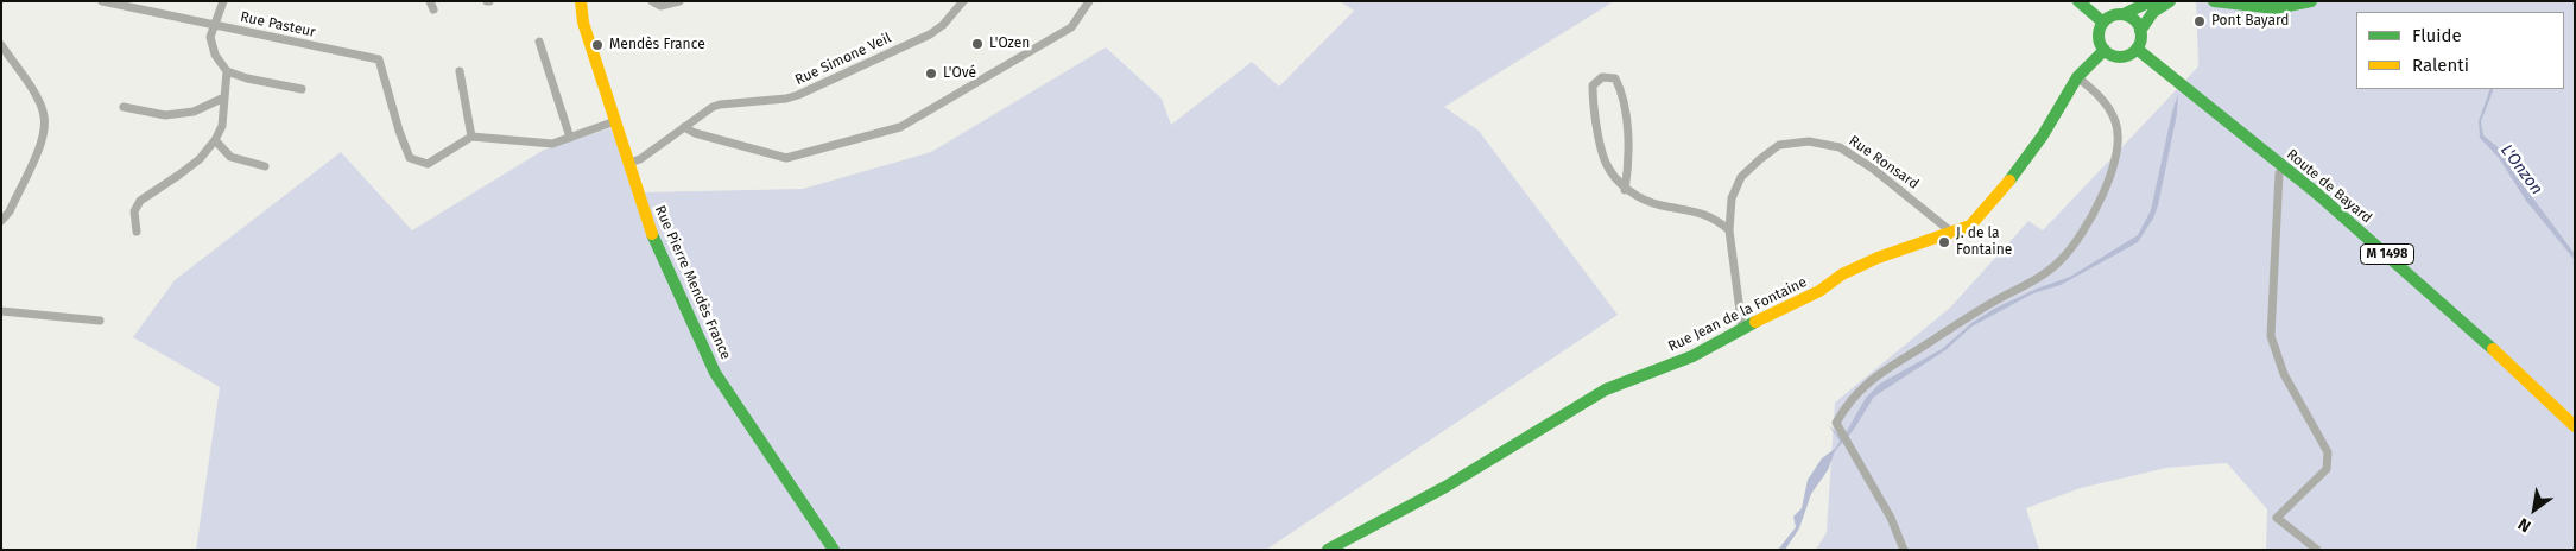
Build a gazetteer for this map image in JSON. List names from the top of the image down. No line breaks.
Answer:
{"streets":{"street":["Rue Pasteur","Rue Simone Veil","Rue Ronsard","Route de Bayard","M 1498","Rue Pierre Mendès France","Rue Jean de la Fontaine"]},"crossings":[["Rue Simone Veil","Rue Pierre Mendès France"],["Rue Ronsard","Rue Jean de la Fontaine"],["Route de Bayard","Rue Jean de la Fontaine"]],"water":["L'Onzon"],"places":["Pont Bayard","L'Ozen","Mendès France","L'Ové","J. de la Fontaine"],"legend":["Fluide","Ralenti"],"north":"bottom left"}
